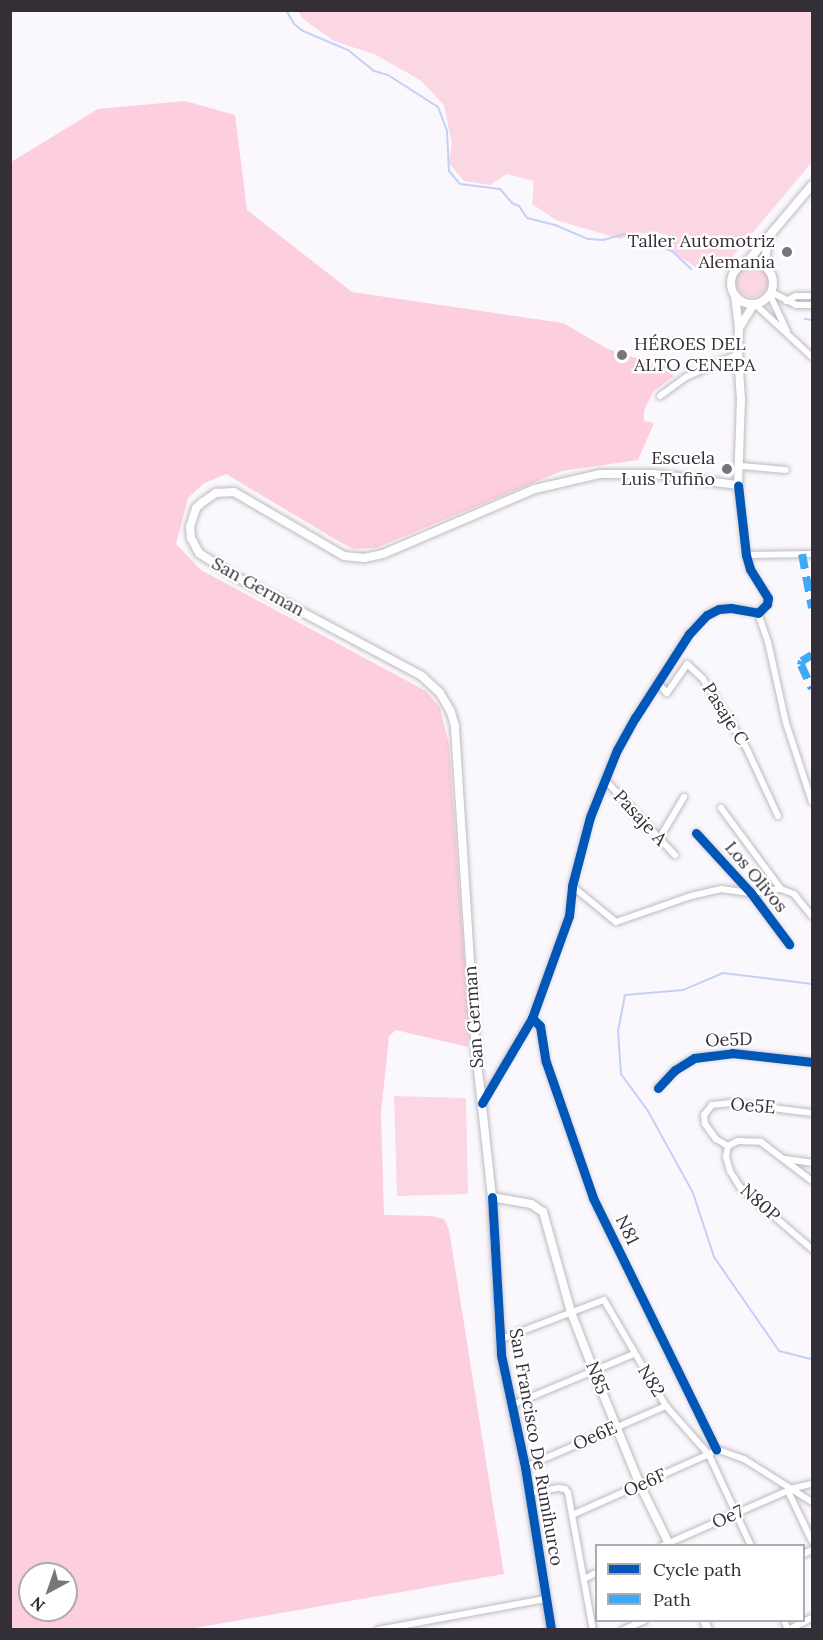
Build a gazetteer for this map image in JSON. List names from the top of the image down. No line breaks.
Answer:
{"streets":{"main road":["San German","N85","San Francisco De Rumihurco"],"street":["Pasaje C","Pasaje A","Los Olivos","Oe5D","Oe5E","N80P","N81","N82","Oe6E","Oe6F","Oe7"]},"crossings":[["San German","San Francisco De Rumihurco"],["Oe5E","N80P"],["N81","Oe6F"],["N85","N82"],["N85","Oe6E"],["N85","San Francisco De Rumihurco"],["N85","Oe6F"],["N85","Oe7"],["N82","Oe6E"],["N82","Oe6F"],["N82","Oe7"],["Oe6E","San Francisco De Rumihurco"]],"places":["Taller Automotriz Alemania","HÉROES DEL ALTO CENEPA","Escuela Luis Tufiño"],"legend":["Cycle path","Path"],"north":"bottom left"}
